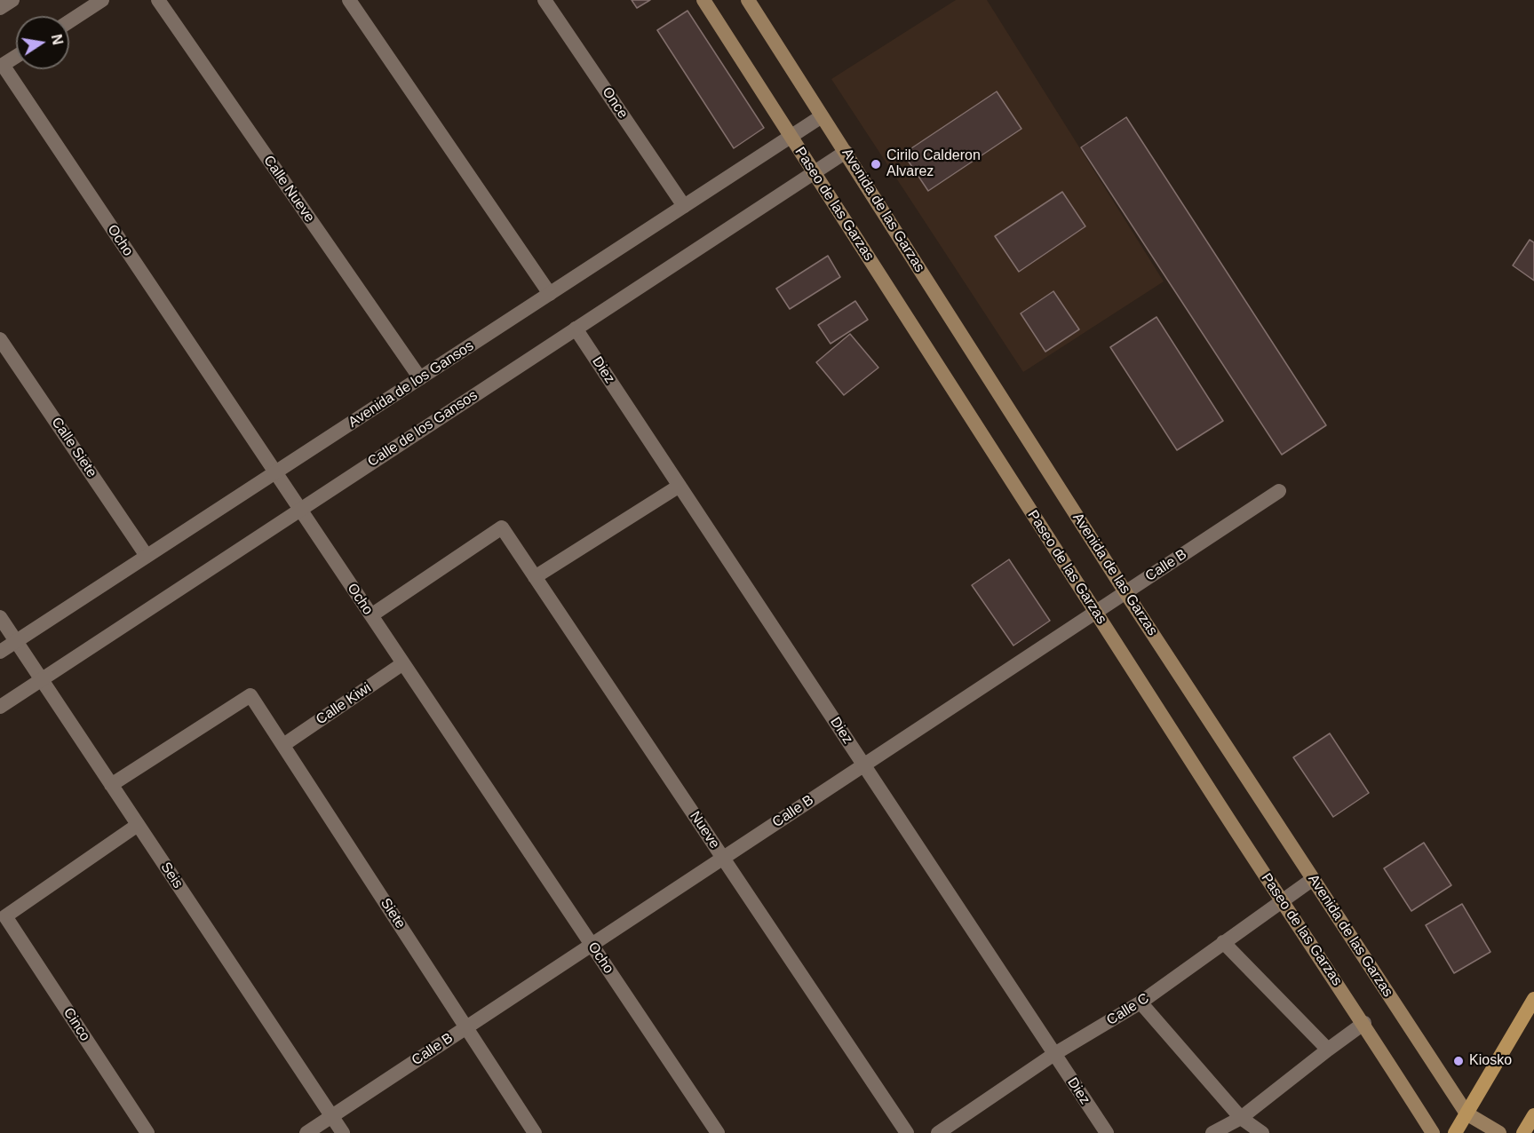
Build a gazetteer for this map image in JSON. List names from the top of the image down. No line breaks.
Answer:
{"streets":{"main road":["Paseo de las Garzas","Avenida de las Garzas"],"street":["Once","Calle Nueve","Ocho","Diez","Avenida de los Gansos","Calle de los Gansos","Calle Siete","Calle B","Calle Kiwi","Nueve","Seis","Siete","Calle C","Cinco"]},"crossings":[["Once","Avenida de los Gansos"],["Calle Nueve","Avenida de los Gansos"],["Paseo de las Garzas","Avenida de los Gansos"],["Paseo de las Garzas","Calle de los Gansos"],["Paseo de las Garzas","Calle B"],["Paseo de las Garzas","Calle C"],["Avenida de las Garzas","Avenida de los Gansos"],["Avenida de las Garzas","Calle de los Gansos"],["Avenida de las Garzas","Calle B"],["Avenida de las Garzas","Calle C"],["Ocho","Avenida de los Gansos"],["Ocho","Calle de los Gansos"],["Ocho","Calle B"],["Ocho","Calle Kiwi"],["Ocho","Nueve"],["Diez","Calle de los Gansos"],["Diez","Calle B"],["Diez","Calle C"],["Avenida de los Gansos","Calle Siete"],["Avenida de los Gansos","Seis"],["Calle de los Gansos","Seis"],["Calle B","Nueve"],["Calle B","Seis"],["Calle B","Siete"],["Calle Kiwi","Siete"],["Seis","Siete"],["Seis","Cinco"]],"places":["Cirilo Calderon Alvarez","Kiosko"],"north":"right"}
